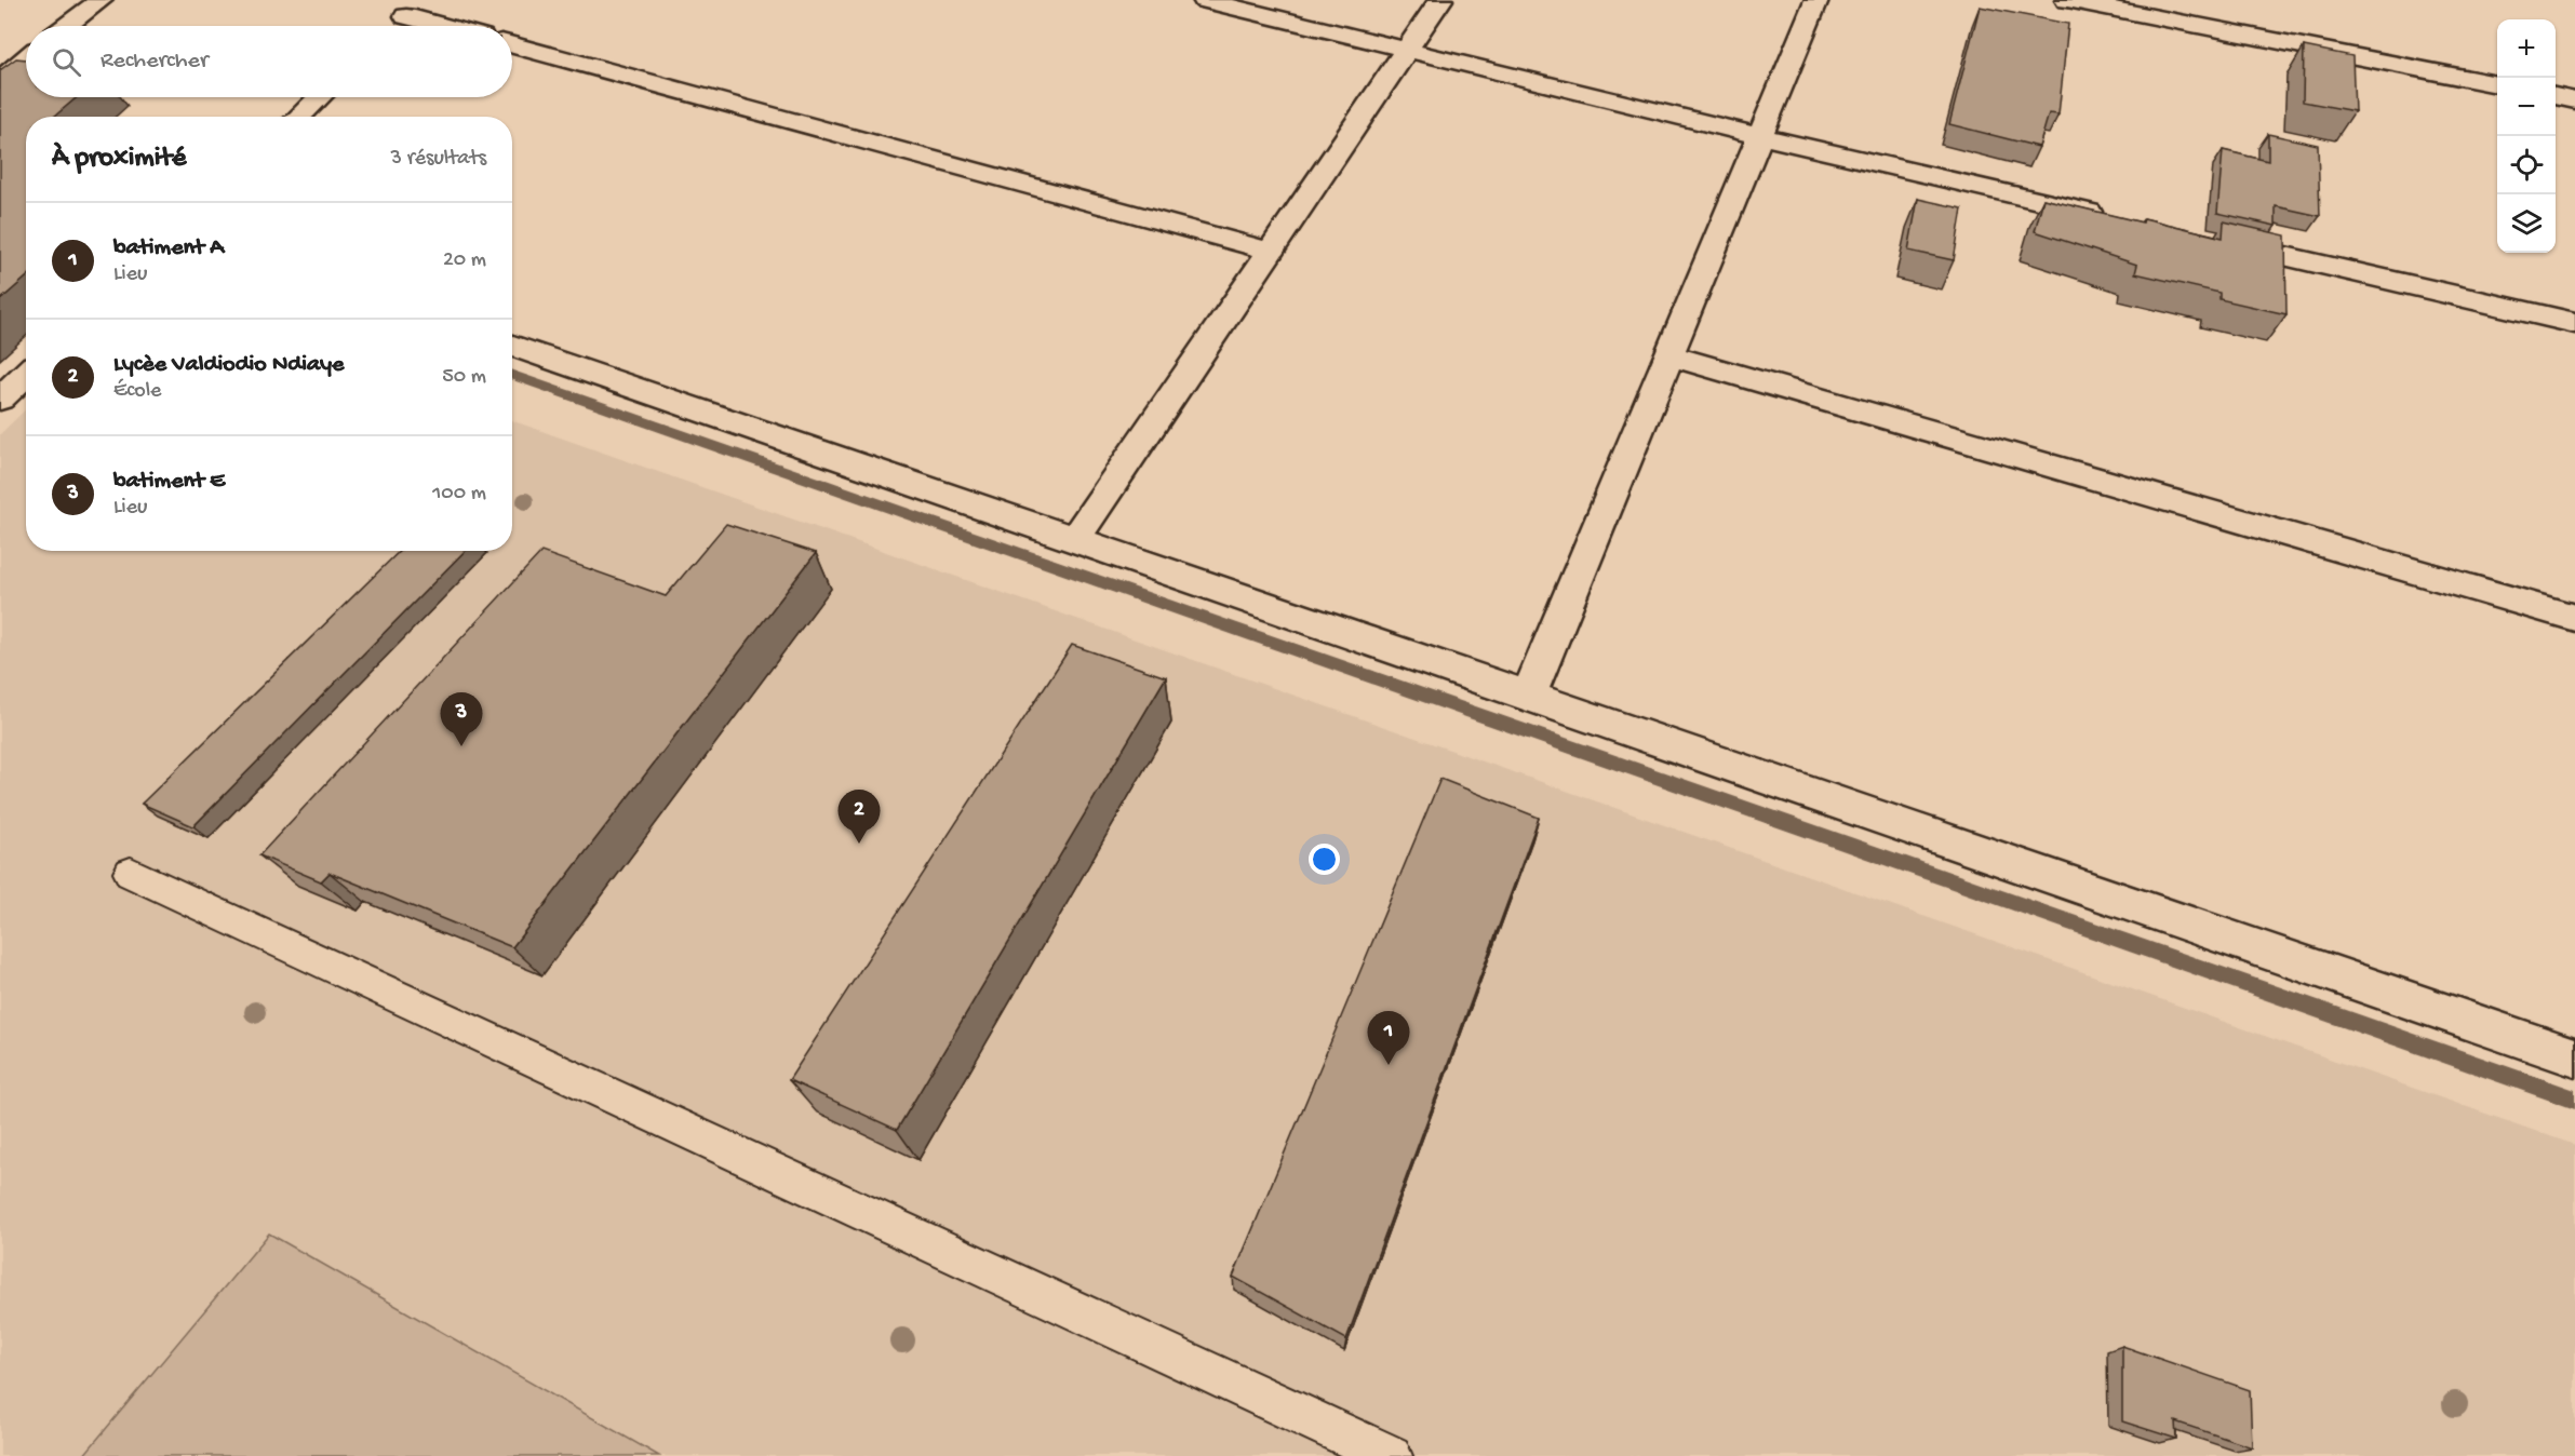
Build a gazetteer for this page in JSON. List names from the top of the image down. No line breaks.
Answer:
{"page":{"map_buttons":["+","−"],"search":"Rechercher","heading":["À proximité","3 résultats"],"list":[{"mark":"1","name":"batiment A","note":"Lieu","value":"20 m"},{"mark":"2","name":"Lycèe Valdiodio Ndiaye","note":"École","value":"50 m"},{"mark":"3","name":"batiment E","note":"Lieu","value":"100 m"}],"pins":["3","2","1"]}}
